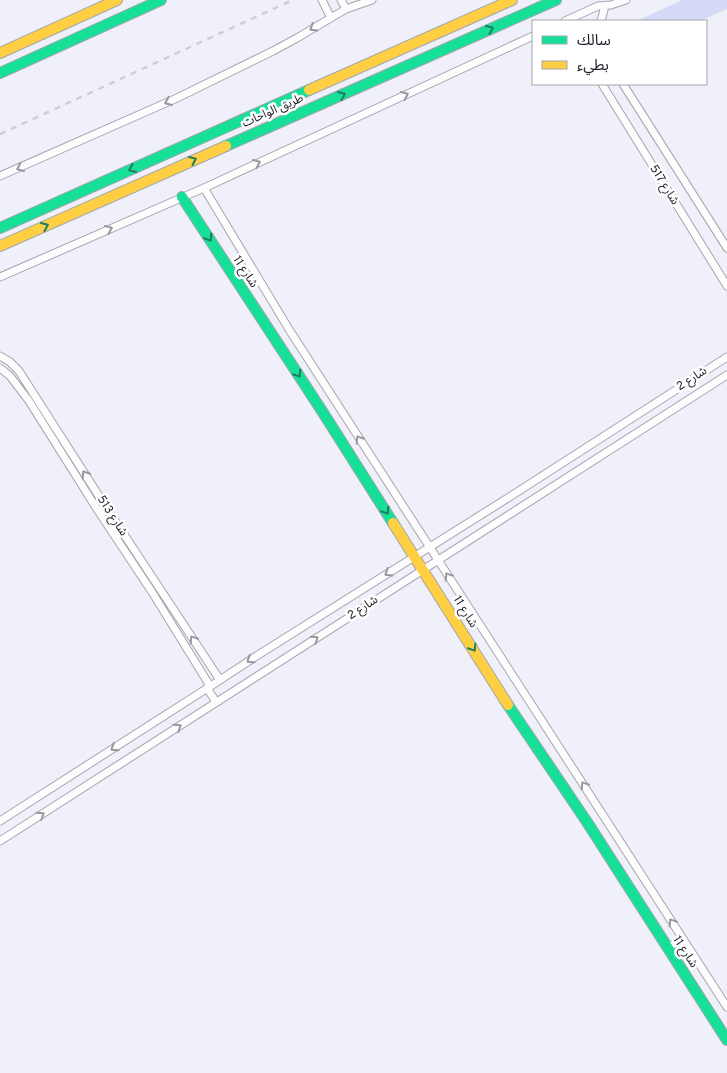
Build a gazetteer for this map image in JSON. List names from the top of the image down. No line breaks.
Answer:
{"streets":{"main road":["طريق الواحات","شارع 11"],"street":["شارع 517","شارع 2","شارع 513"]},"crossings":[["شارع 11","شارع 2"],["شارع 2","شارع 513"]],"legend":["سالك","بطيء"]}
